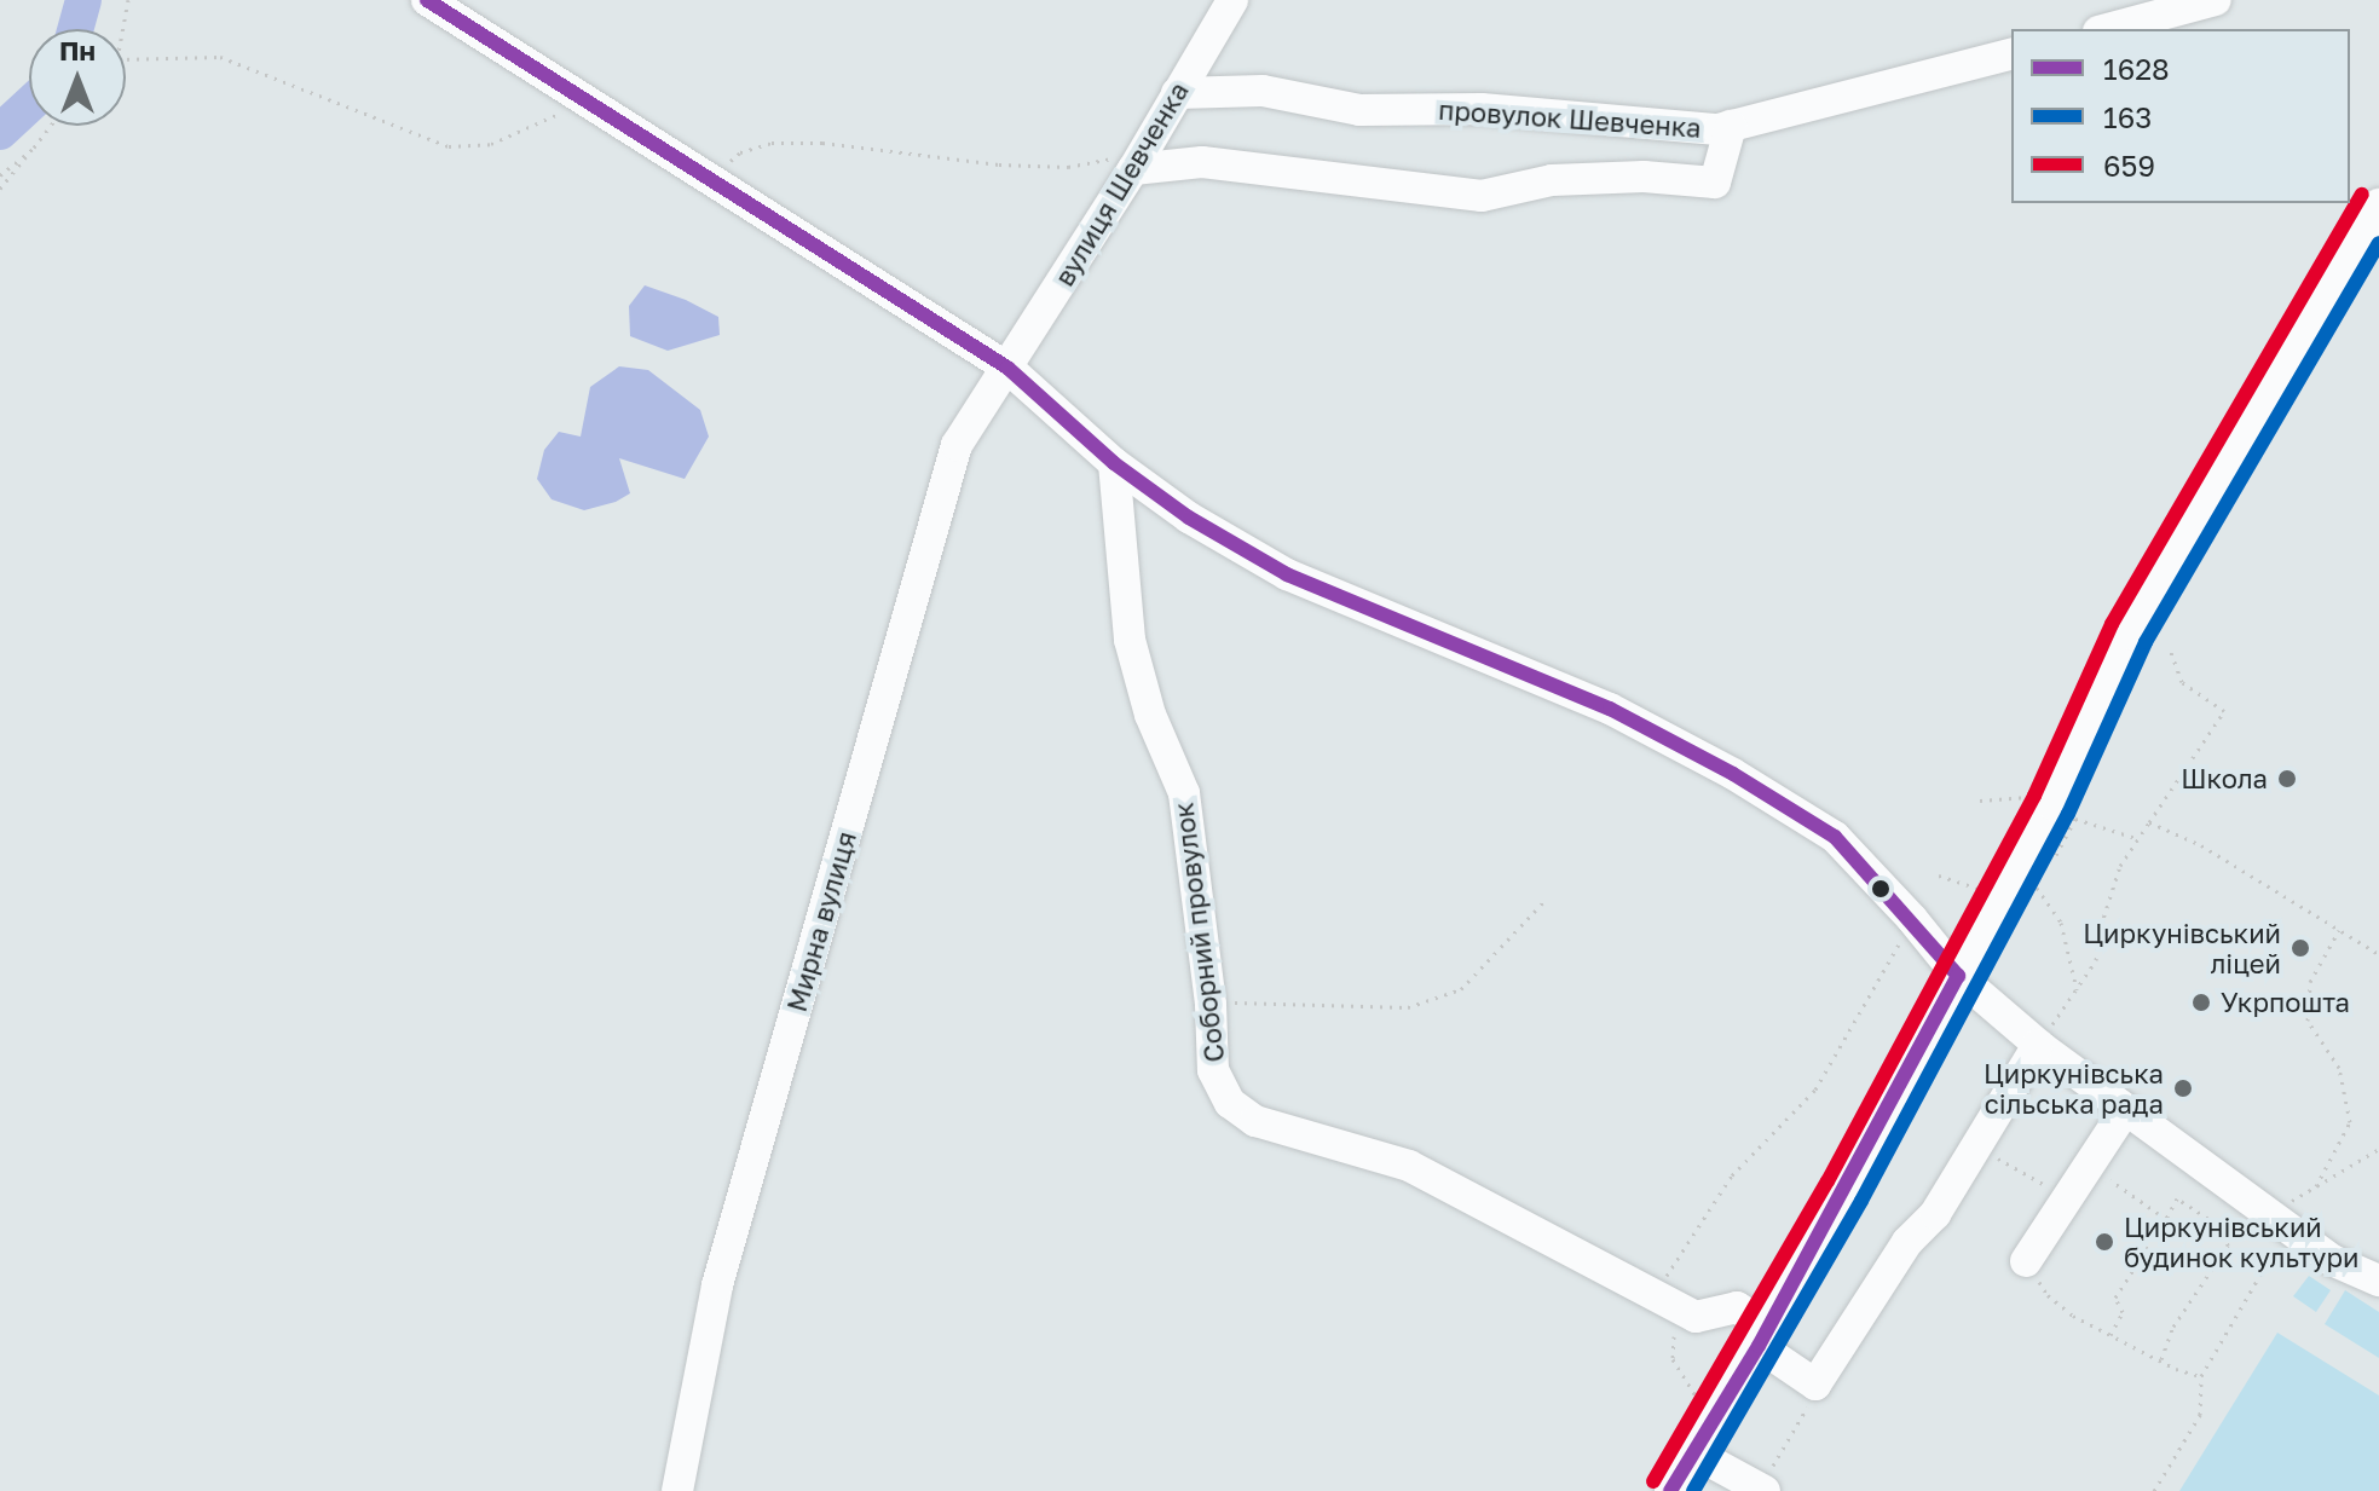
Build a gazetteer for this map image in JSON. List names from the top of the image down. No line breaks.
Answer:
{"streets":{"street":["провулок Шевченка","вулиця Шевченка","Мирна вулиця","Соборний провулок"]},"crossings":[["провулок Шевченка","вулиця Шевченка"],["вулиця Шевченка","Мирна вулиця"]],"places":["Школа","Циркунівський ліцей","Укрпошта","Циркунівська сільська рада","Циркунівський будинок культури"],"lines":["transit line 1628","transit line 659","transit line 163"],"legend":["1628","163","659"],"north":"top"}
